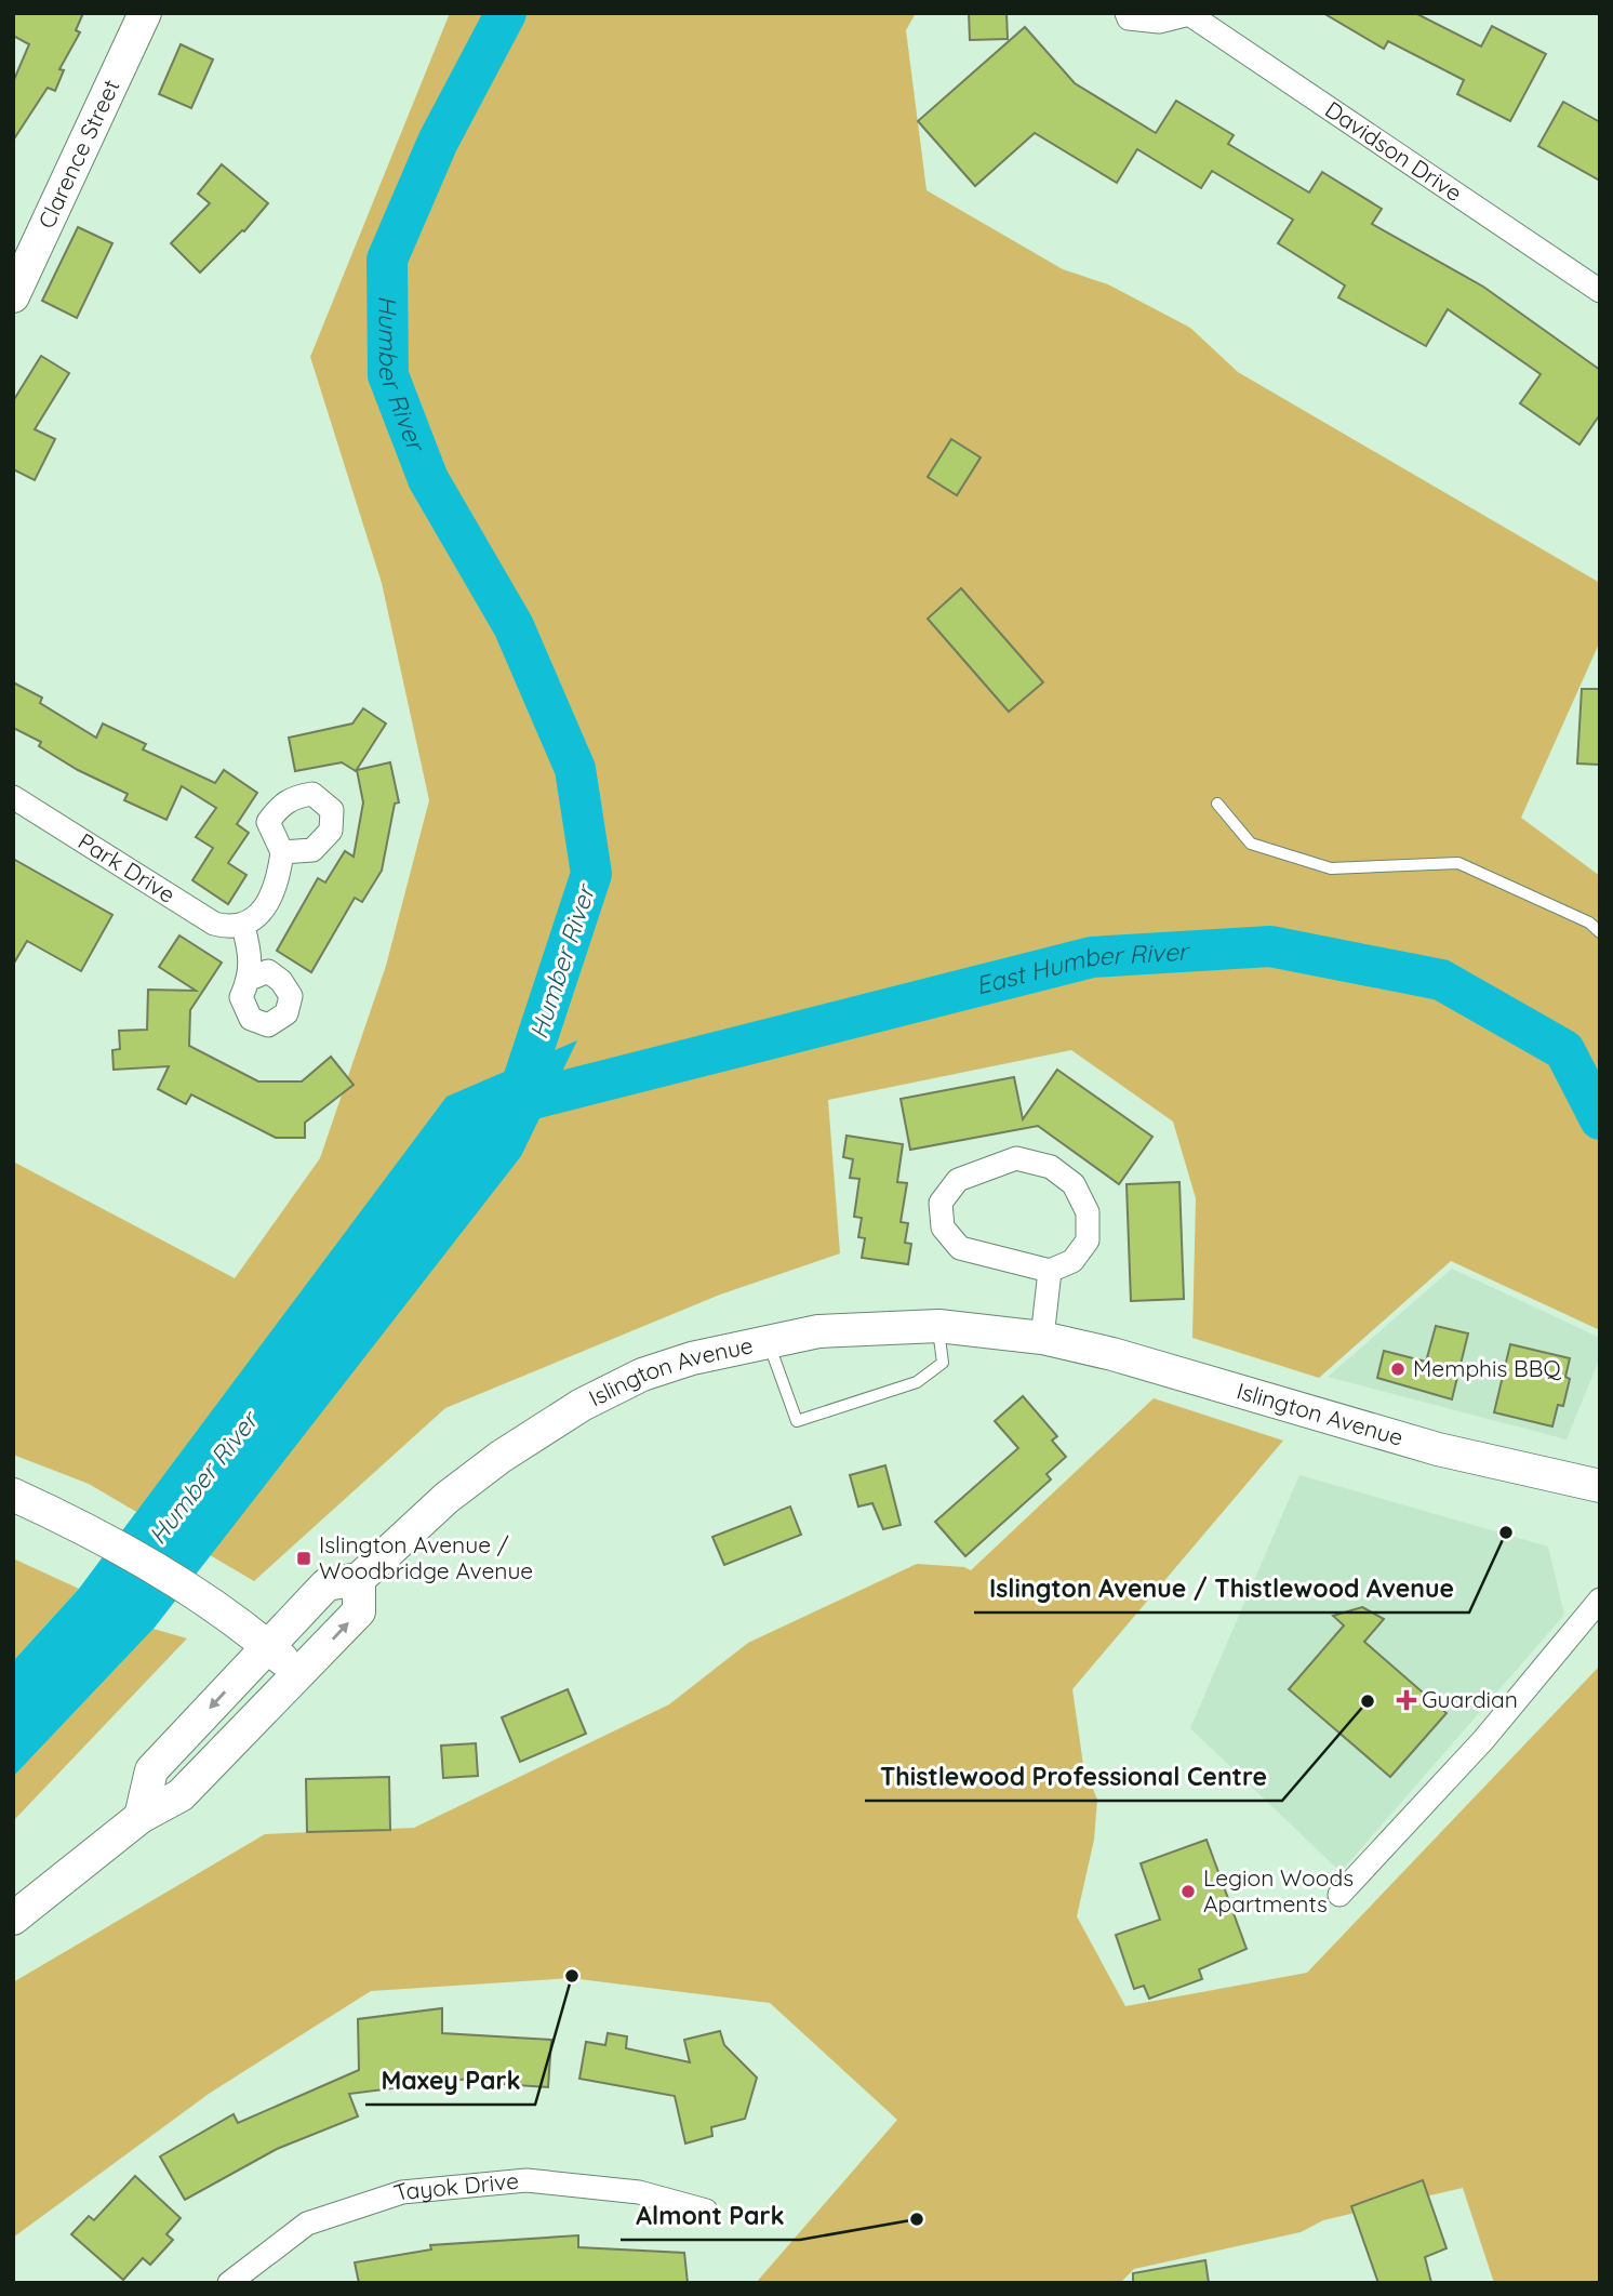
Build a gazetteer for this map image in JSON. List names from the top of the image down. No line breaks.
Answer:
{"streets":{"main road":["Clarence Street","Islington Avenue"],"street":["Davidson Drive","Park Drive","Tayok Drive"]},"water":["Humber River","East Humber River"],"places":{"other":["Memphis BBQ","Islington Avenue / Thistlewood Avenue","Thistlewood Professional Centre","Legion Woods Apartments","Maxey Park","Almont Park"],"transit":["Islington Avenue / Woodbridge Avenue"],"health":["Guardian"]}}
